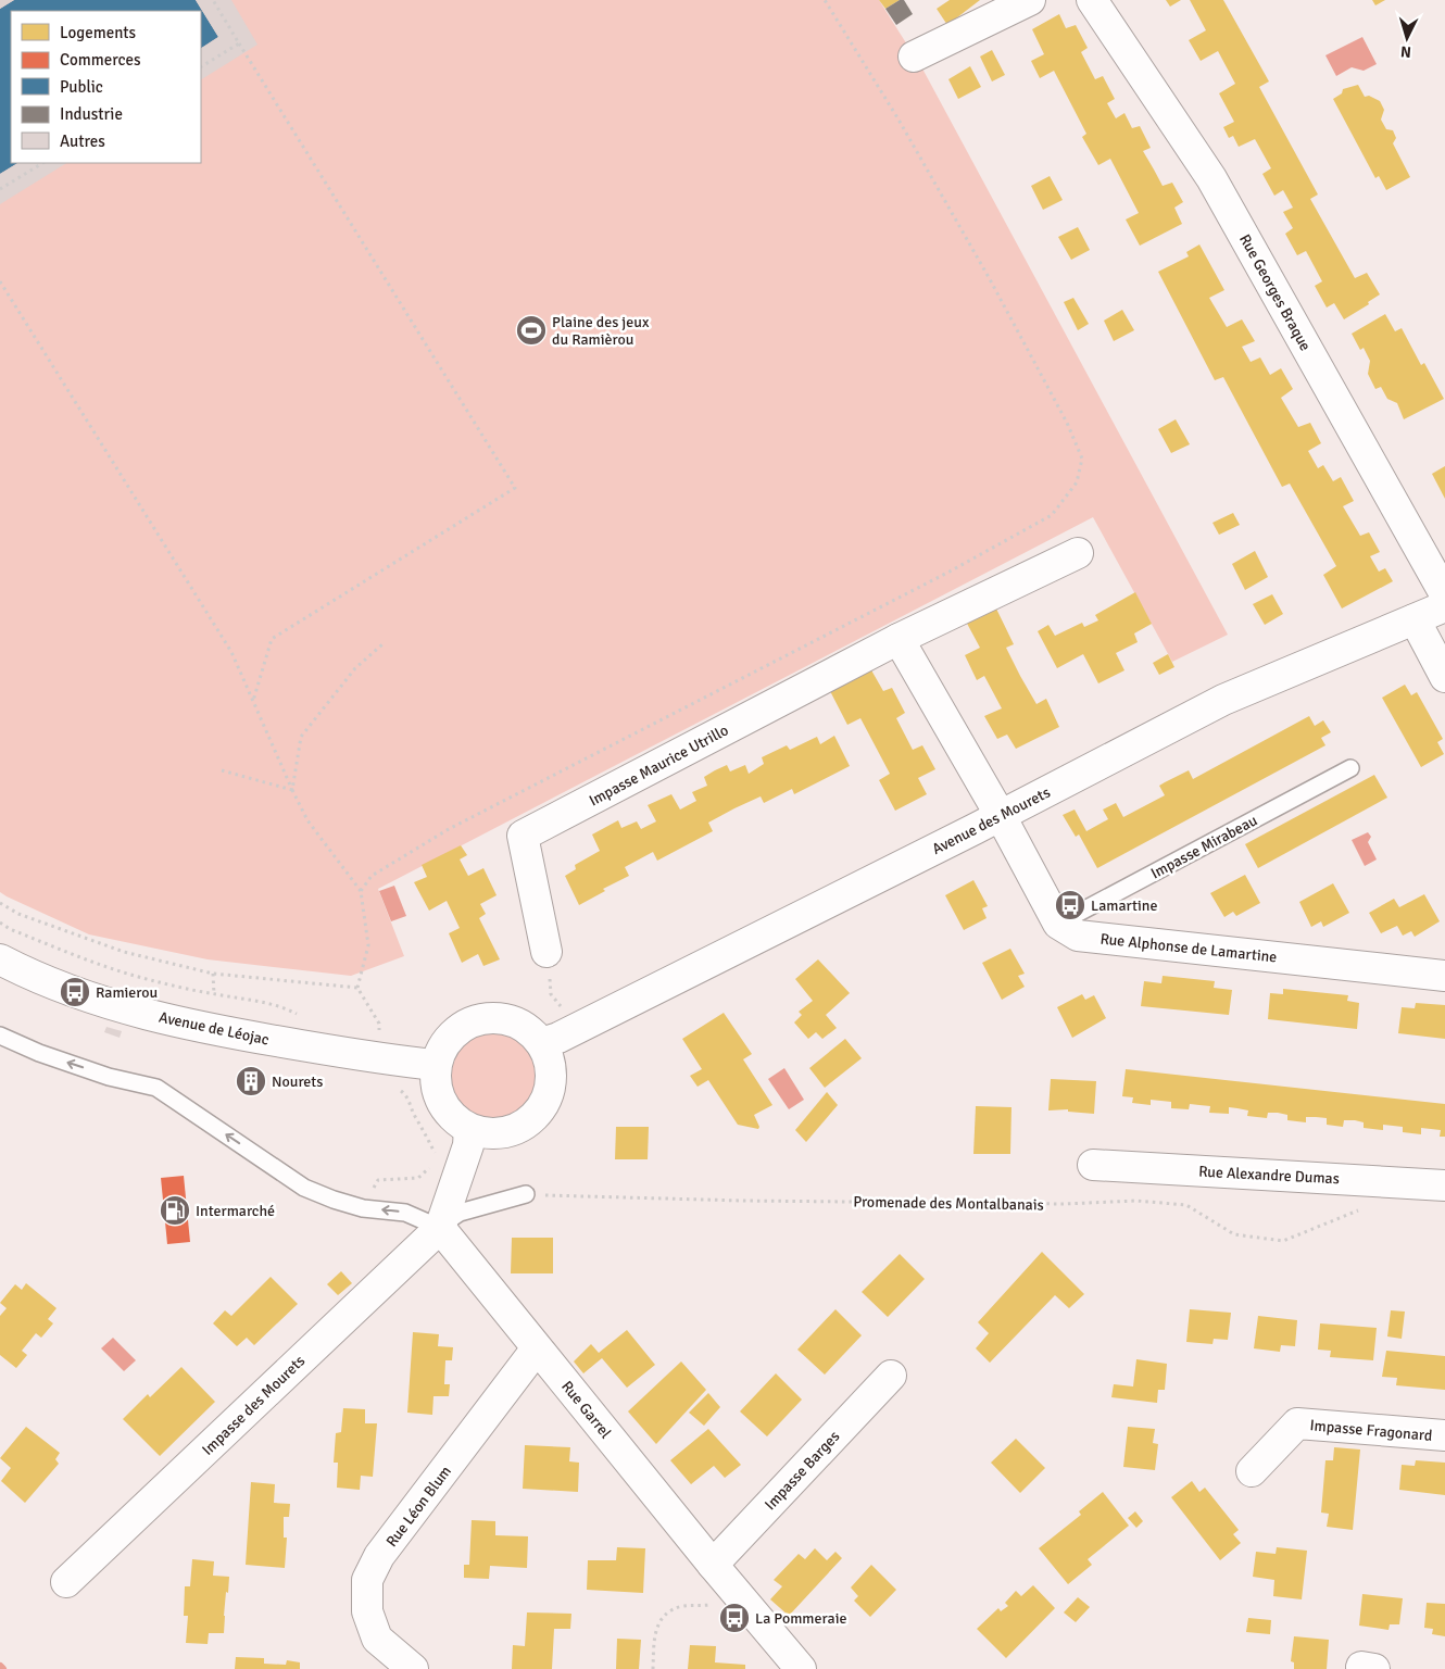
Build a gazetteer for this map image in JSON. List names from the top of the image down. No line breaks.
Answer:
{"streets":{"street":["Rue Georges Braque","Impasse Maurice Utrillo","Avenue des Mourets","Rue Alphonse de Lamartine","Avenue de Léojac","Rue Alexandre Dumas","Impasse des Mourets","Rue Garrel","Impasse Fragonard","Impasse Barges","Rue Léon Blum"],"lane":["Impasse Mirabeau"],"path":["Promenade des Montalbanais"]},"crossings":[["Avenue des Mourets","Avenue de Léojac"],["Impasse Mirabeau","Rue Alphonse de Lamartine"],["Impasse des Mourets","Rue Garrel"],["Rue Garrel","Impasse Barges"],["Rue Garrel","Rue Léon Blum"]],"places":{"sports":["Plaine des jeux du Ramièrou"],"bus stop":["Lamartine","Ramierou","La Pommeraie"],"building":["Nourets"],"fuel station":["Intermarché"]},"legend":["Logements","Commerces","Public","Industrie","Autres"],"north":"bottom"}
